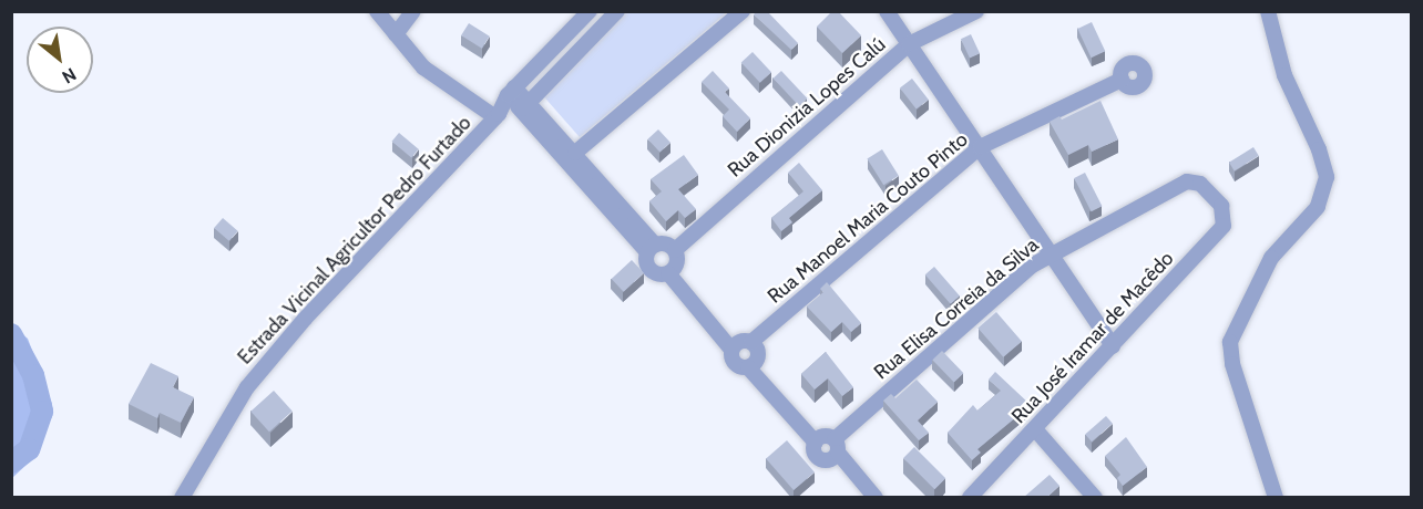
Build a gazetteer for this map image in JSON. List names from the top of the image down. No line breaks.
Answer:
{"streets":{"street":["Rua Dionizia Lopes Calú","Rua Manoel Maria Couto Pinto","Estrada Vicinal Agricultor Pedro Furtado","Rua Elisa Correia da Silva","Rua José Iramar de Macêdo"]},"crossings":[["Rua Elisa Correia da Silva","Rua José Iramar de Macêdo"]],"north":"bottom right"}
